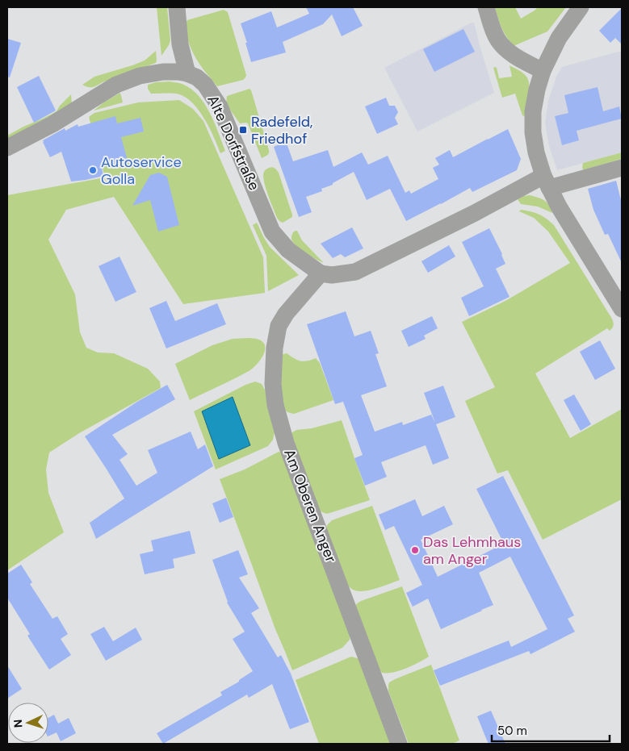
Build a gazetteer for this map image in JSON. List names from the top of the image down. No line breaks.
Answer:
{"streets":{"street":["Alte Dorfstraße","Am Oberen Anger"]},"crossings":[["Alte Dorfstraße","Am Oberen Anger"]],"places":{"transit":["Radefeld, Friedhof"],"other":["Autoservice Golla","Das Lehmhaus am Anger"]},"scale_bar":"50 m","north":"left"}
